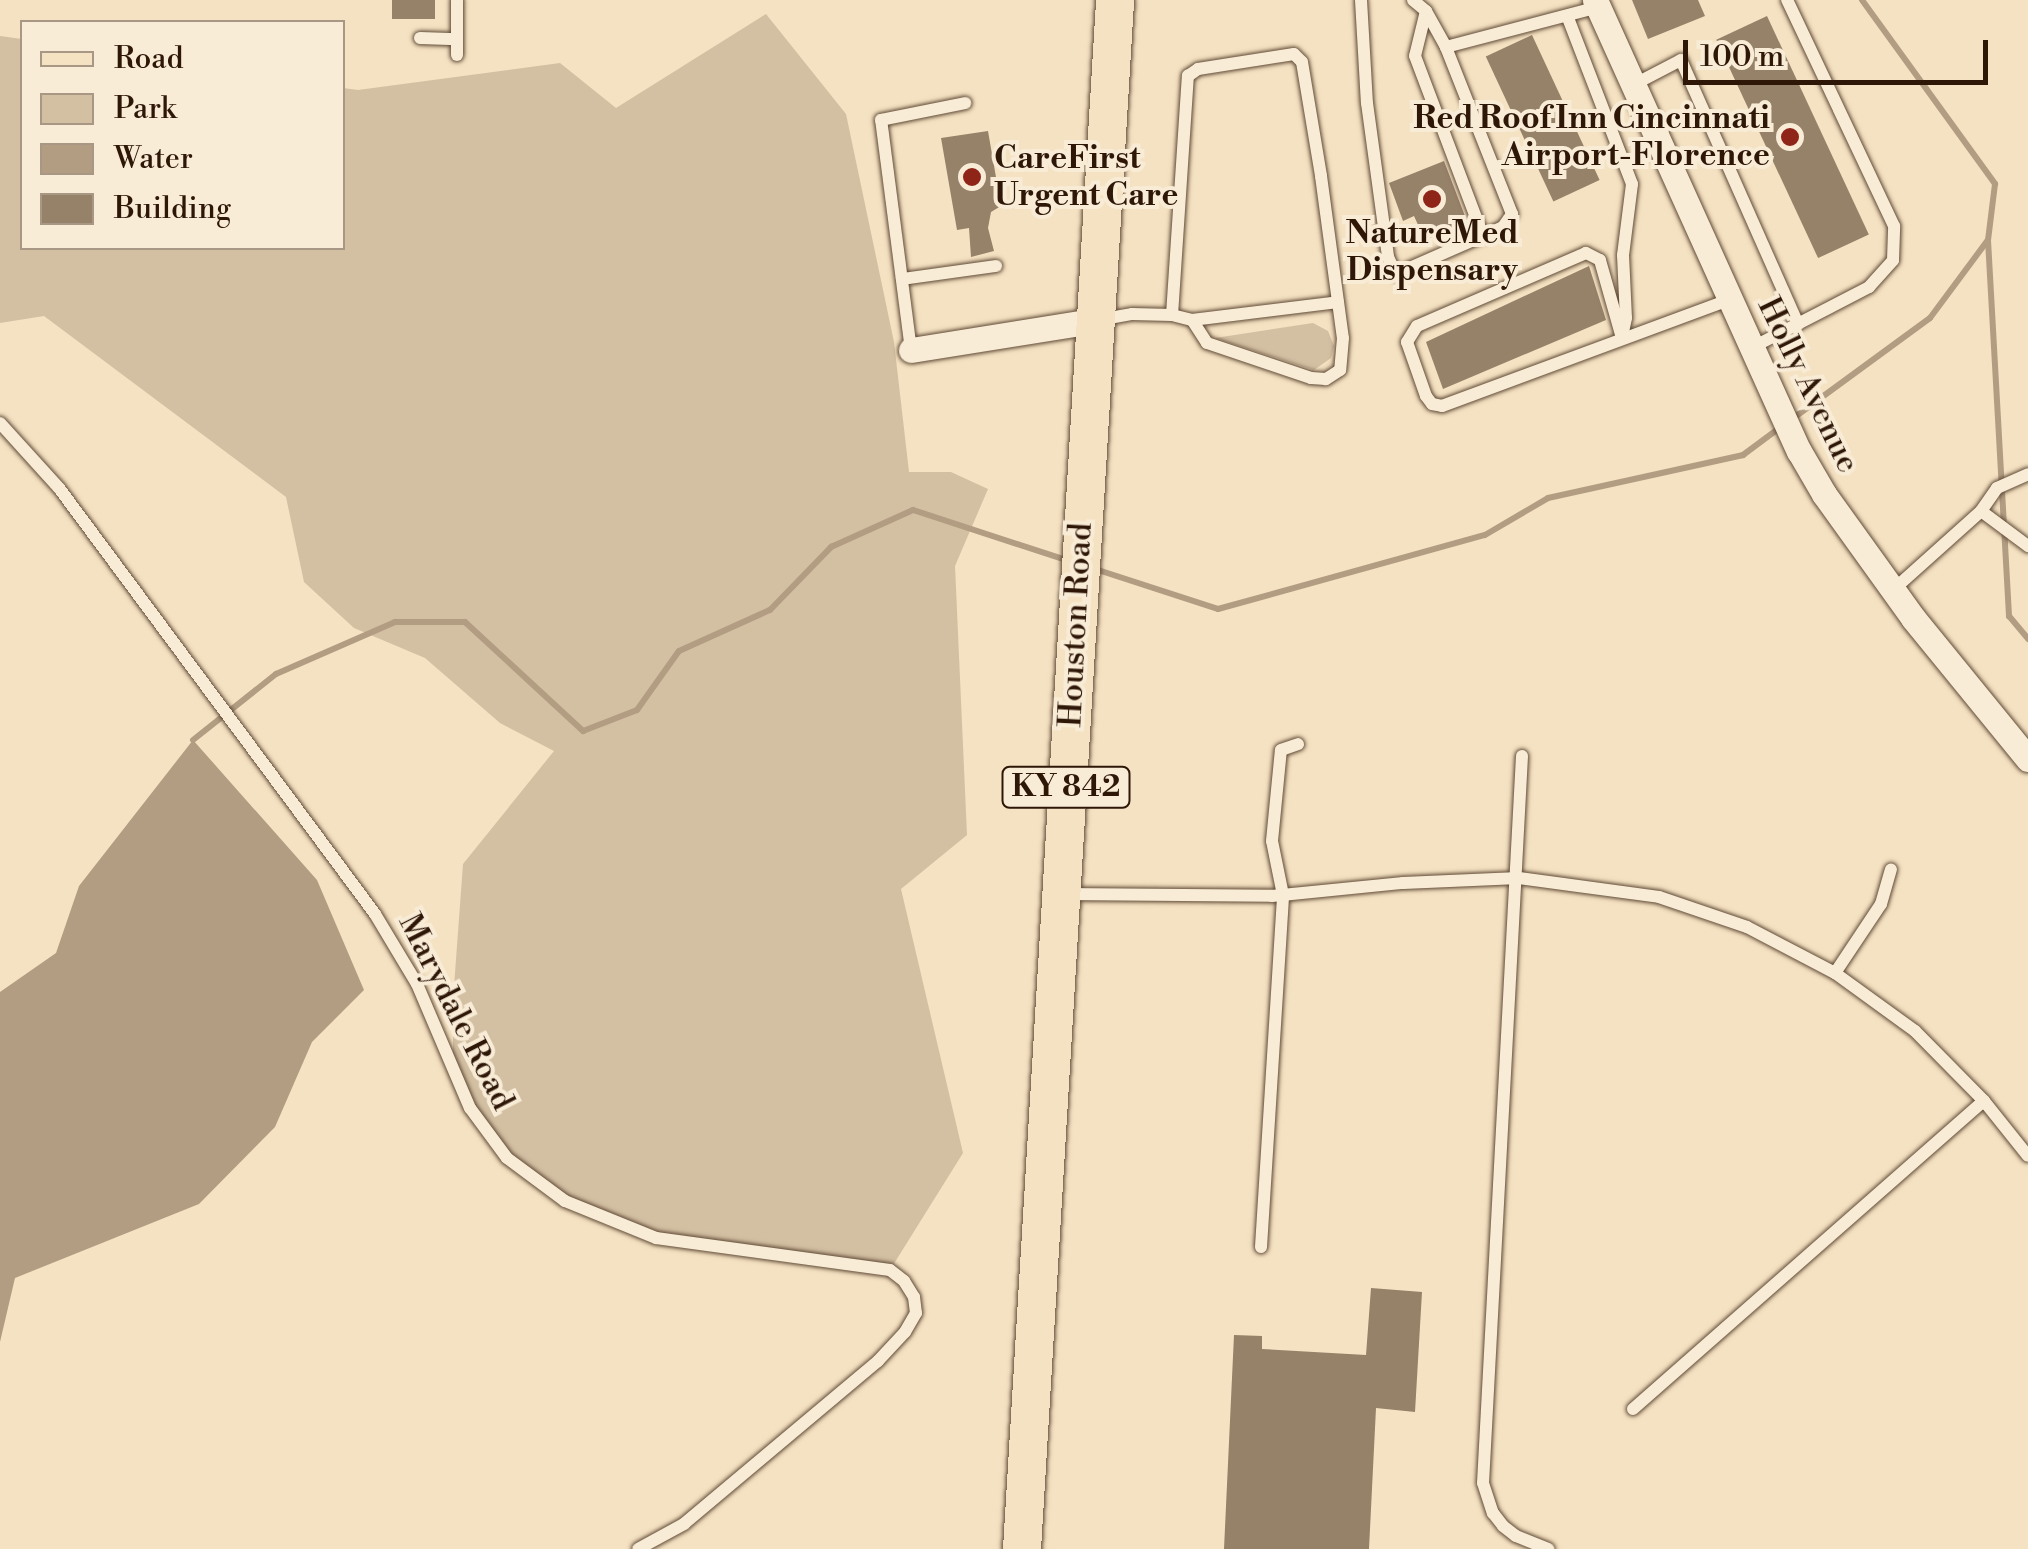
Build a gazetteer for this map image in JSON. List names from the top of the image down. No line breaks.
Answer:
{"streets":{"main road":["Houston Road","KY 842"],"street":["Holly Avenue"],"lane":["Marydale Road"]},"places":["Red Roof Inn Cincinnati Airport-Florence","CareFirst Urgent Care","NatureMed Dispensary"],"legend":["Road","Park","Water","Building"],"scale_bar":"100 m"}
